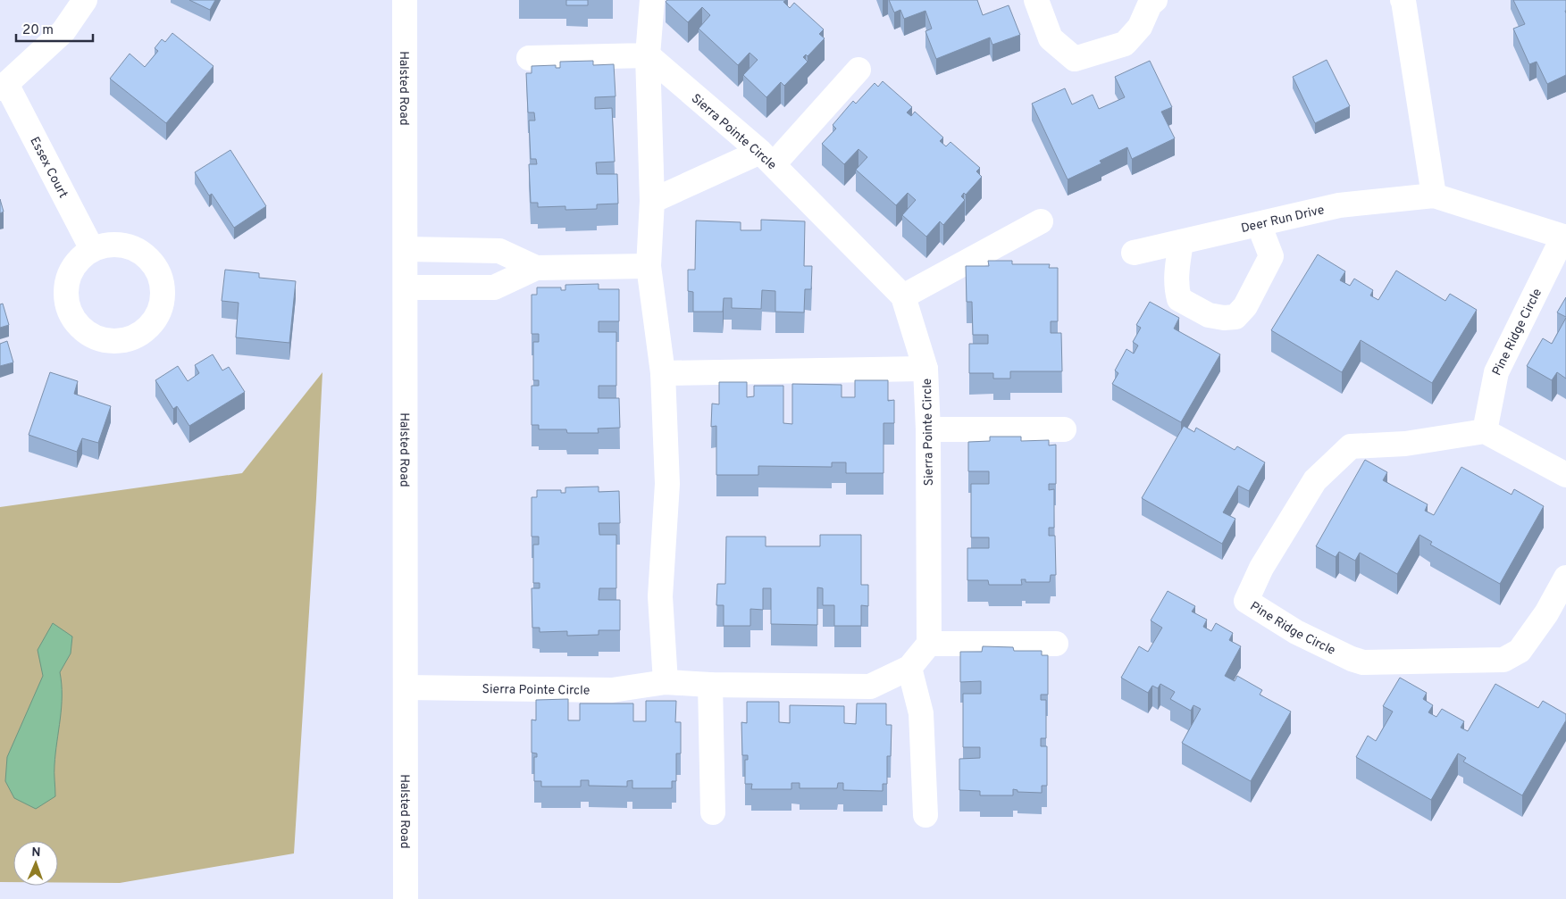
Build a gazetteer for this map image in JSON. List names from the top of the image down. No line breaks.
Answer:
{"streets":{"street":["Halsted Road","Sierra Pointe Circle","Essex Court","Deer Run Drive","Pine Ridge Circle"]},"crossings":[["Halsted Road","Sierra Pointe Circle"],["Deer Run Drive","Pine Ridge Circle"]],"scale_bar":"20 m","north":"top"}
